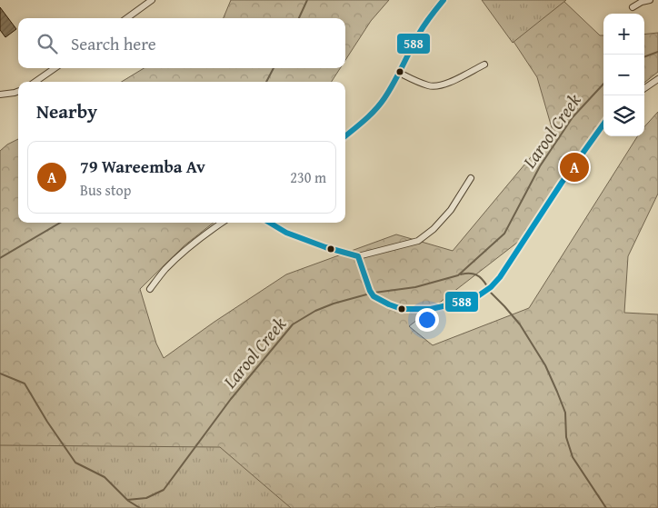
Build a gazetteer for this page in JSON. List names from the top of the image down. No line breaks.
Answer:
{"water":["Larool Creek"],"lines":["transit line 588"],"page":{"map_buttons":["+","−"],"search":"Search here","heading":"Nearby","list":[{"mark":"A","name":"79 Wareemba Av","note":"Bus stop","value":"230 m"}],"pins":"A"}}
